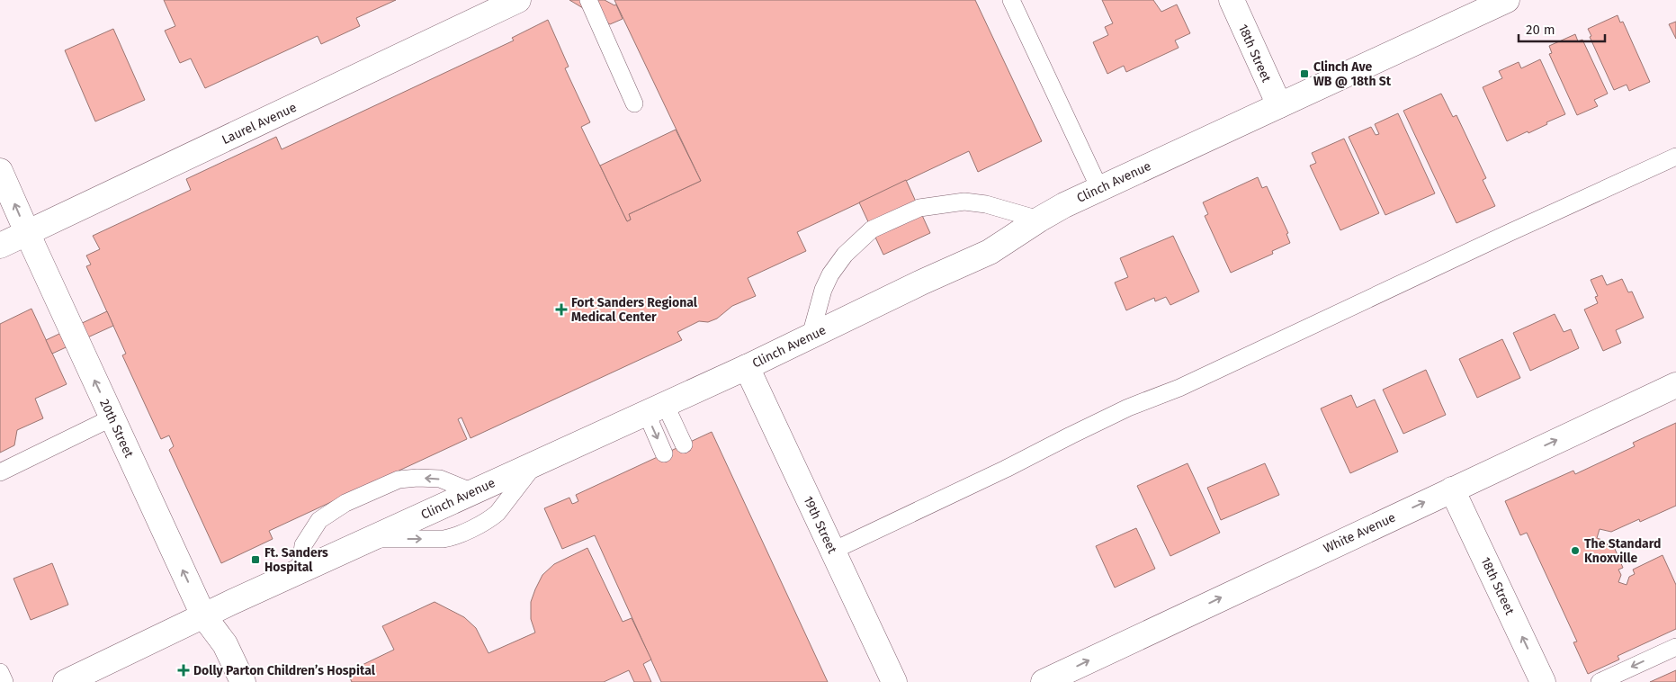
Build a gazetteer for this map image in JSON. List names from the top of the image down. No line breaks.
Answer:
{"streets":{"street":["18th Street","Laurel Avenue","Clinch Avenue","20th Street","19th Street","White Avenue"]},"crossings":[["18th Street","Clinch Avenue"],["18th Street","White Avenue"],["Laurel Avenue","20th Street"],["Clinch Avenue","20th Street"],["Clinch Avenue","19th Street"]],"one_way":["18th Street","20th Street","White Avenue"],"places":{"transit":["Clinch Ave WB @ 18th St","Ft. Sanders Hospital"],"health":["Fort Sanders Regional Medical Center","Dolly Parton Children’s Hospital"],"other":["The Standard Knoxville"]},"scale_bar":"20 m"}
